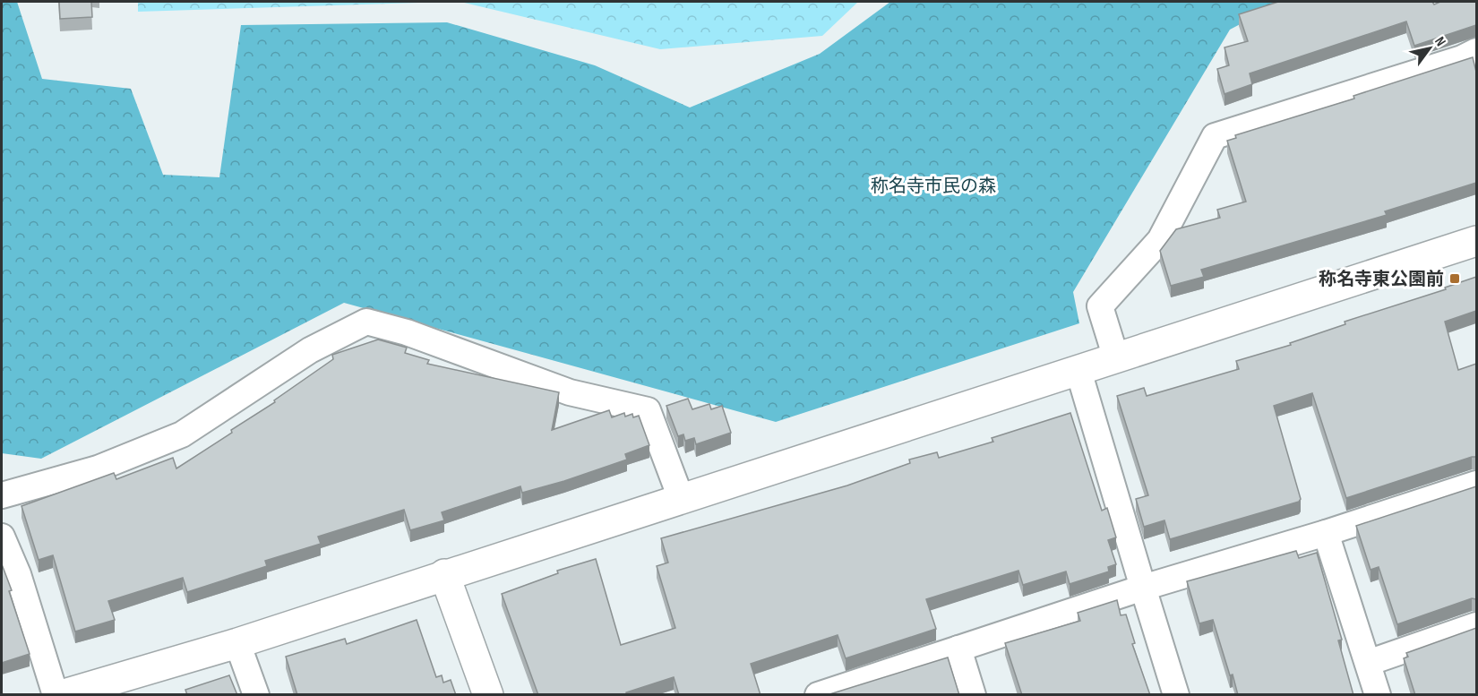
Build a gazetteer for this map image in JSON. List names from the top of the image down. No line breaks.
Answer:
{"parks":["称名寺市民の森"],"places":{"transit":["称名寺東公園前"]},"north":"top right"}
